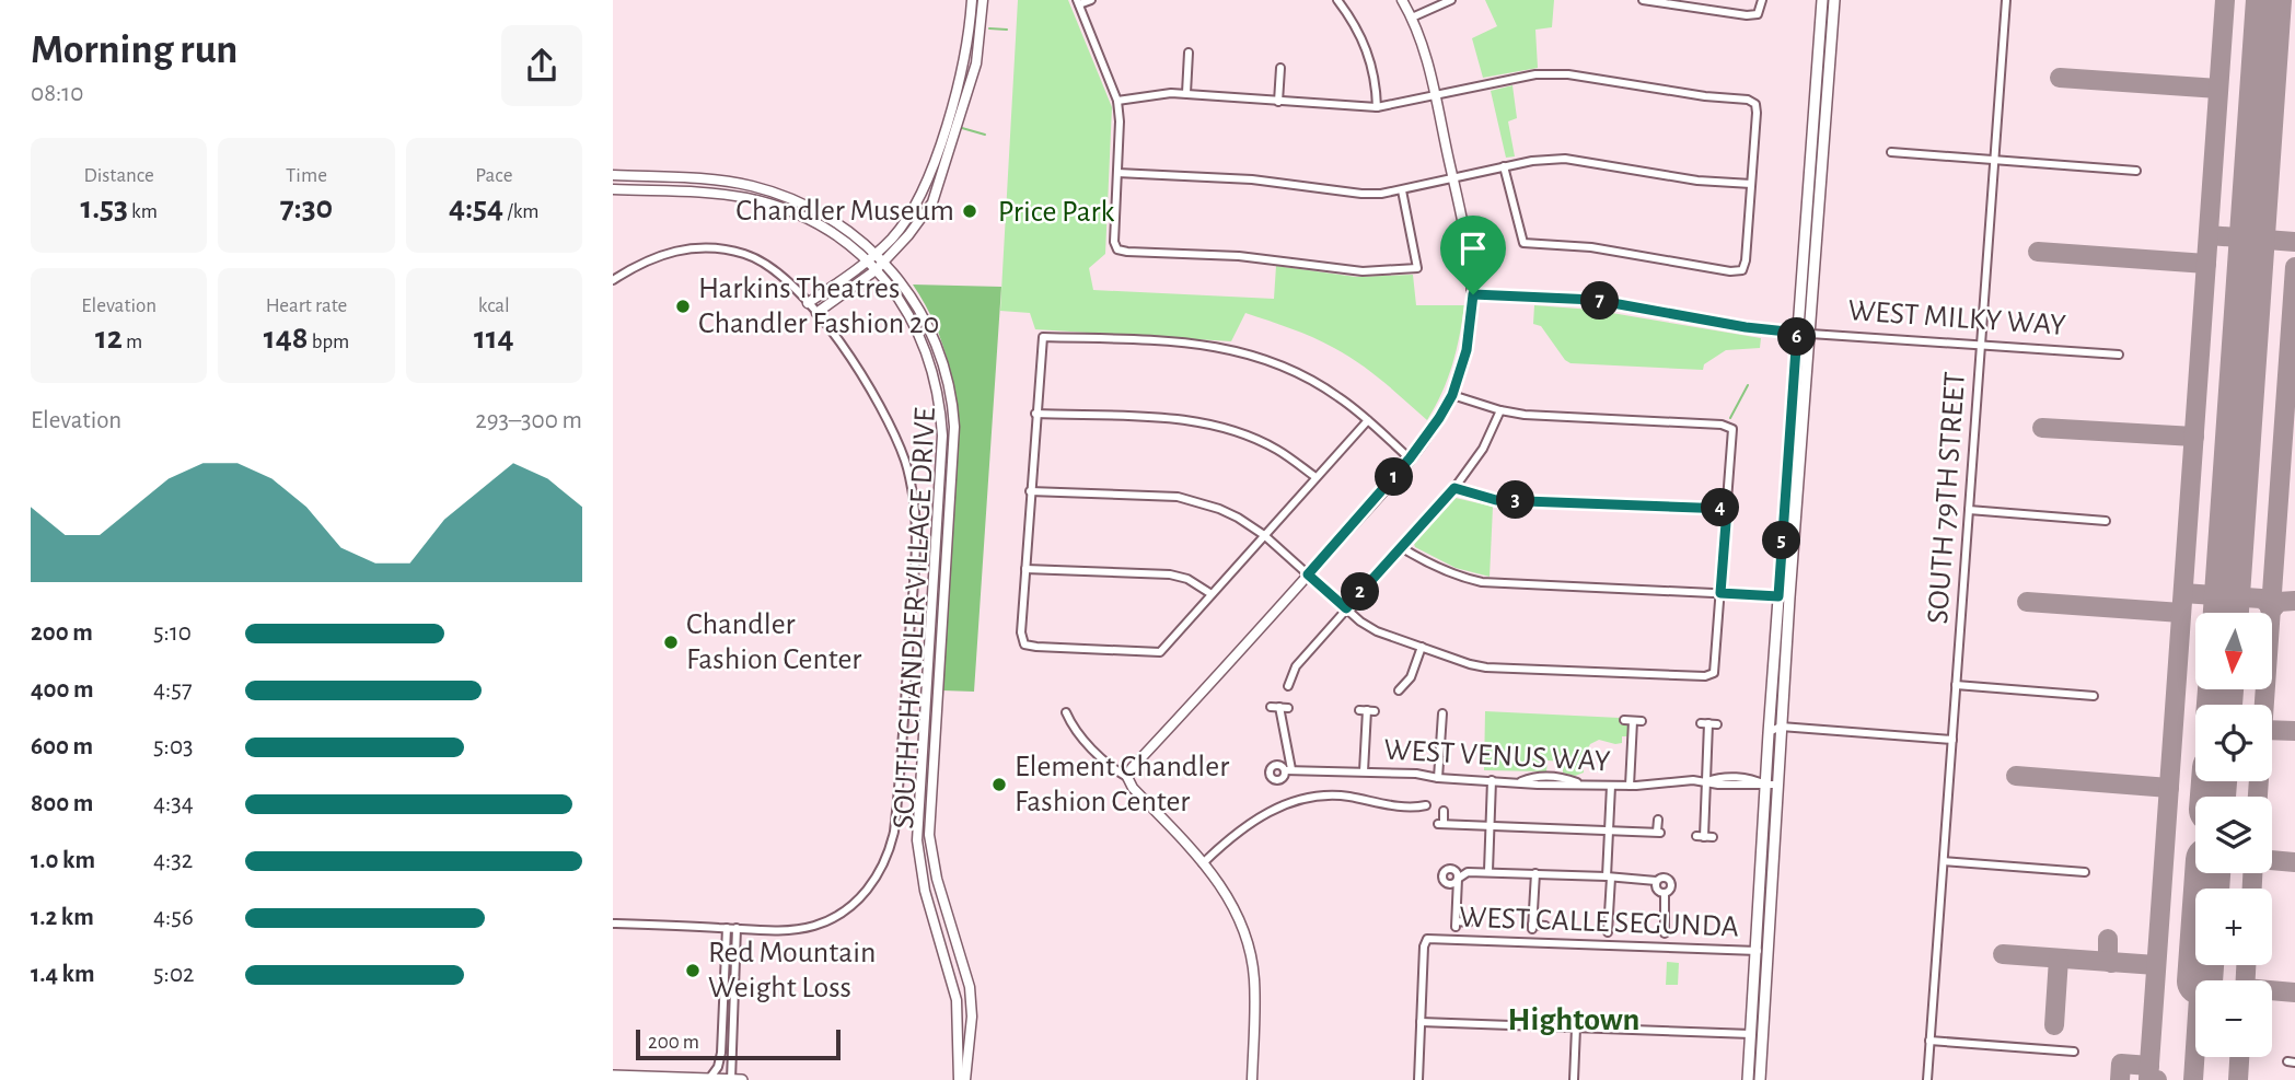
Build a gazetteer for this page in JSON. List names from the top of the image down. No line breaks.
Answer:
{"streets":{"street":["WEST MILKY WAY","SOUTH 79TH STREET","SOUTH CHANDLER VILLAGE DRIVE","WEST VENUS WAY","WEST CALLE SEGUNDA"]},"crossings":[["WEST MILKY WAY","SOUTH 79TH STREET"]],"districts":["Hightown"],"parks":["Price Park"],"places":["Chandler Museum","Harkins Theatres Chandler Fashion 20","Chandler Fashion Center","Element Chandler Fashion Center","Red Mountain Weight Loss"],"scale_bar":"200 m","north":"bottom","page":{"heading":["Morning run","08:10"],"stats":[["Distance","1.53 km"],["Time","7:30"],["Pace","4:54 /km"],["Elevation","12 m"],["Heart rate","148 bpm"],["kcal","114"]],"pins":["7","6","1","3","4","5","2"],"chart":["Elevation","293–300 m"],"list":[{"name":"200 m","note":"5:10"},{"name":"400 m","note":"4:57"},{"name":"600 m","note":"5:03"},{"name":"800 m","note":"4:34"},{"name":"1.0 km","note":"4:32"},{"name":"1.2 km","note":"4:56"},{"name":"1.4 km","note":"5:02"}],"map_buttons":["+","−"],"scale":"200 m"}}
